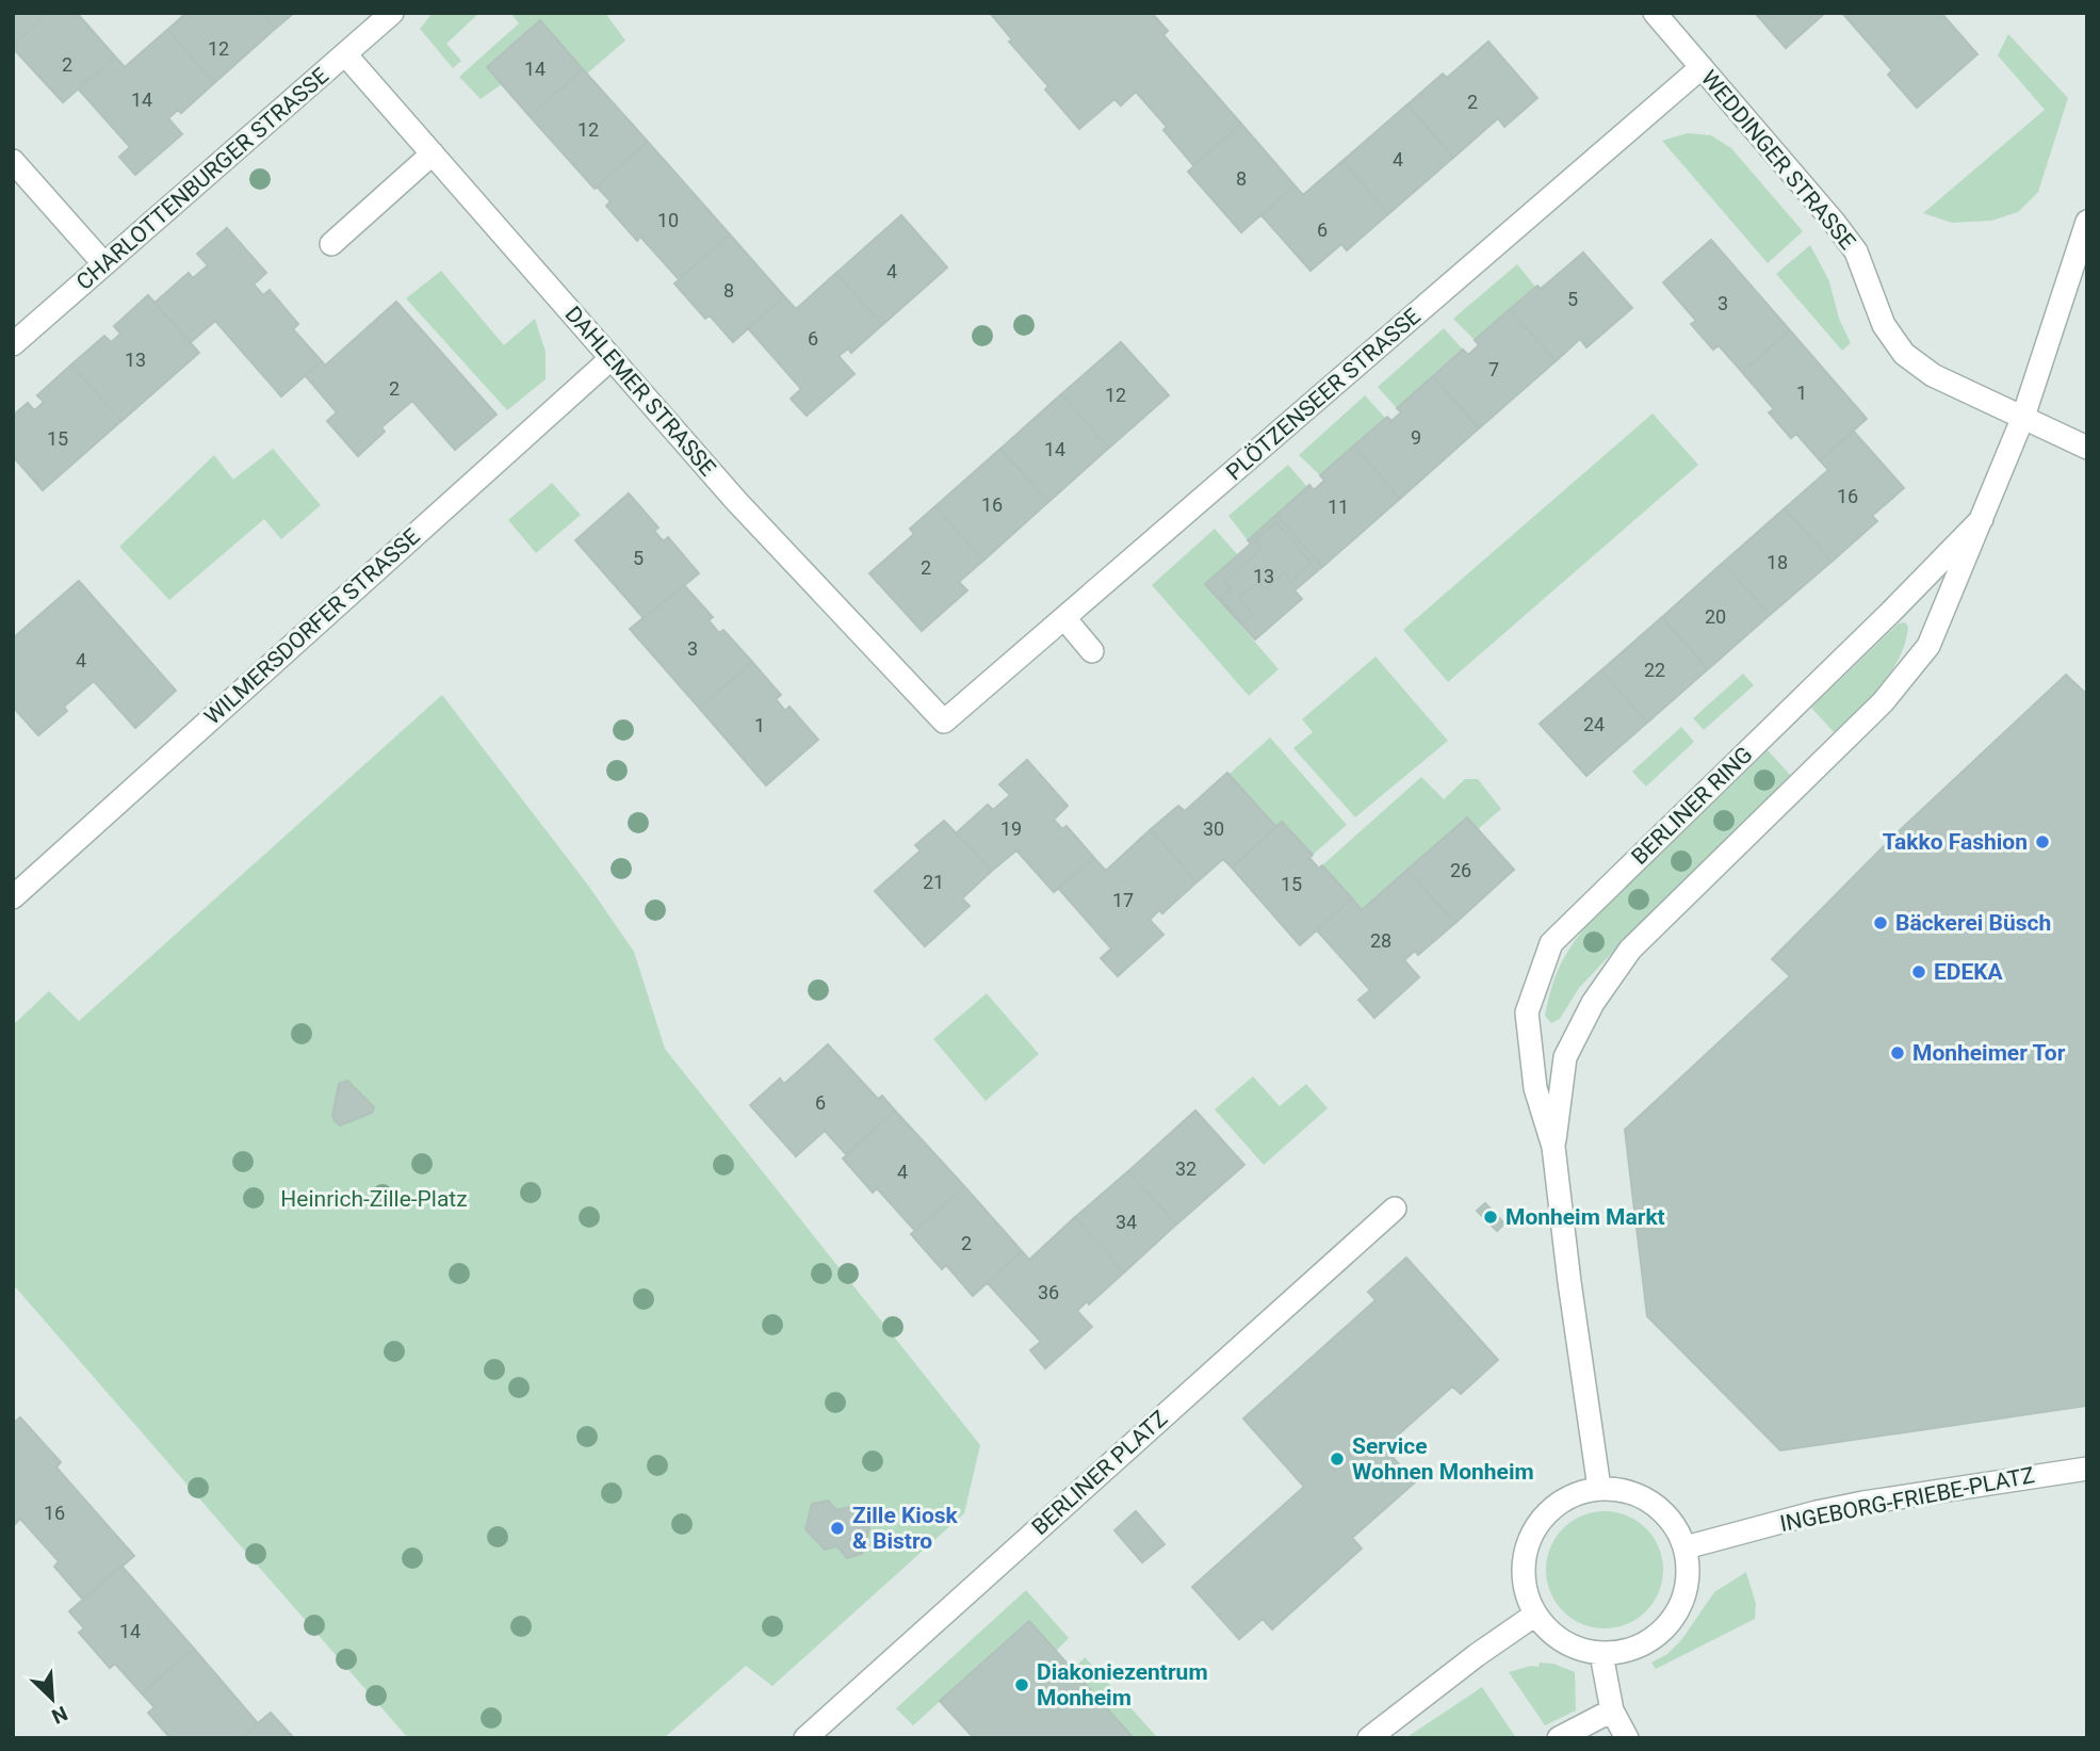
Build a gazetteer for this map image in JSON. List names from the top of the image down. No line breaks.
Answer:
{"streets":{"street":["WEDDINGER STRASSE","CHARLOTTENBURGER STRASSE","DAHLEMER STRASSE","PLÖTZENSEER STRASSE","WILMERSDORFER STRASSE","BERLINER RING","BERLINER PLATZ","INGEBORG-FRIEBE-PLATZ"]},"crossings":[["WEDDINGER STRASSE","PLÖTZENSEER STRASSE"],["WEDDINGER STRASSE","BERLINER RING"],["CHARLOTTENBURGER STRASSE","DAHLEMER STRASSE"],["DAHLEMER STRASSE","PLÖTZENSEER STRASSE"],["DAHLEMER STRASSE","WILMERSDORFER STRASSE"],["BERLINER RING","INGEBORG-FRIEBE-PLATZ"]],"parks":["Heinrich-Zille-Platz"],"places":["Takko Fashion","Bäckerei Büsch","EDEKA","Monheimer Tor","Monheim Markt","Service Wohnen Monheim","Zille Kiosk & Bistro","Diakoniezentrum Monheim"],"house_numbers":["12","2","14","14","2","12","4","8","10","6","4","8","5","3","6","13","7","2","1","12","9","15","14","16","16","11","5","18","2","13","20","3","4","22","24","1","19","30","26","21","15","17","28","6","32","4","34","2","36","16","14"],"north":"bottom right"}
